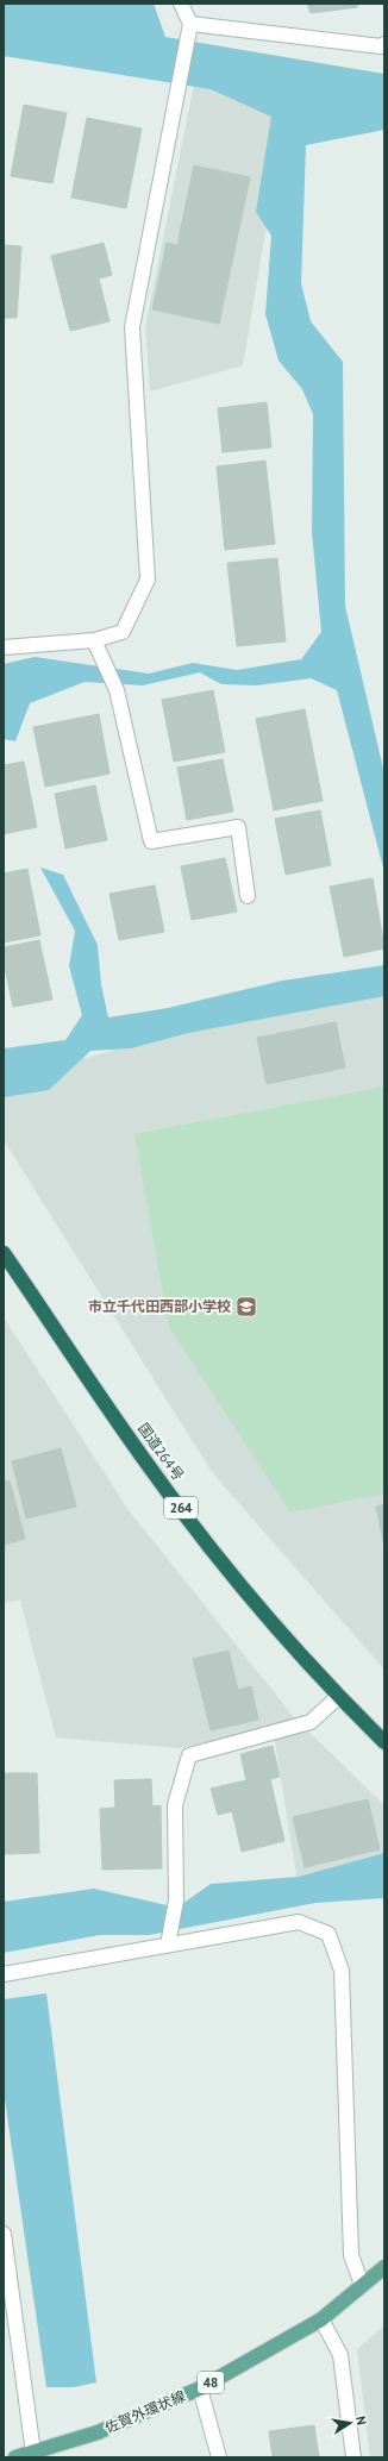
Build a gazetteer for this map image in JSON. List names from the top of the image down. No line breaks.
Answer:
{"streets":{"highway":["国道264号","264"],"main road":["48","佐賀外環状線"]},"places":{"school or university":["市立千代田西部小学校"]},"north":"right"}
